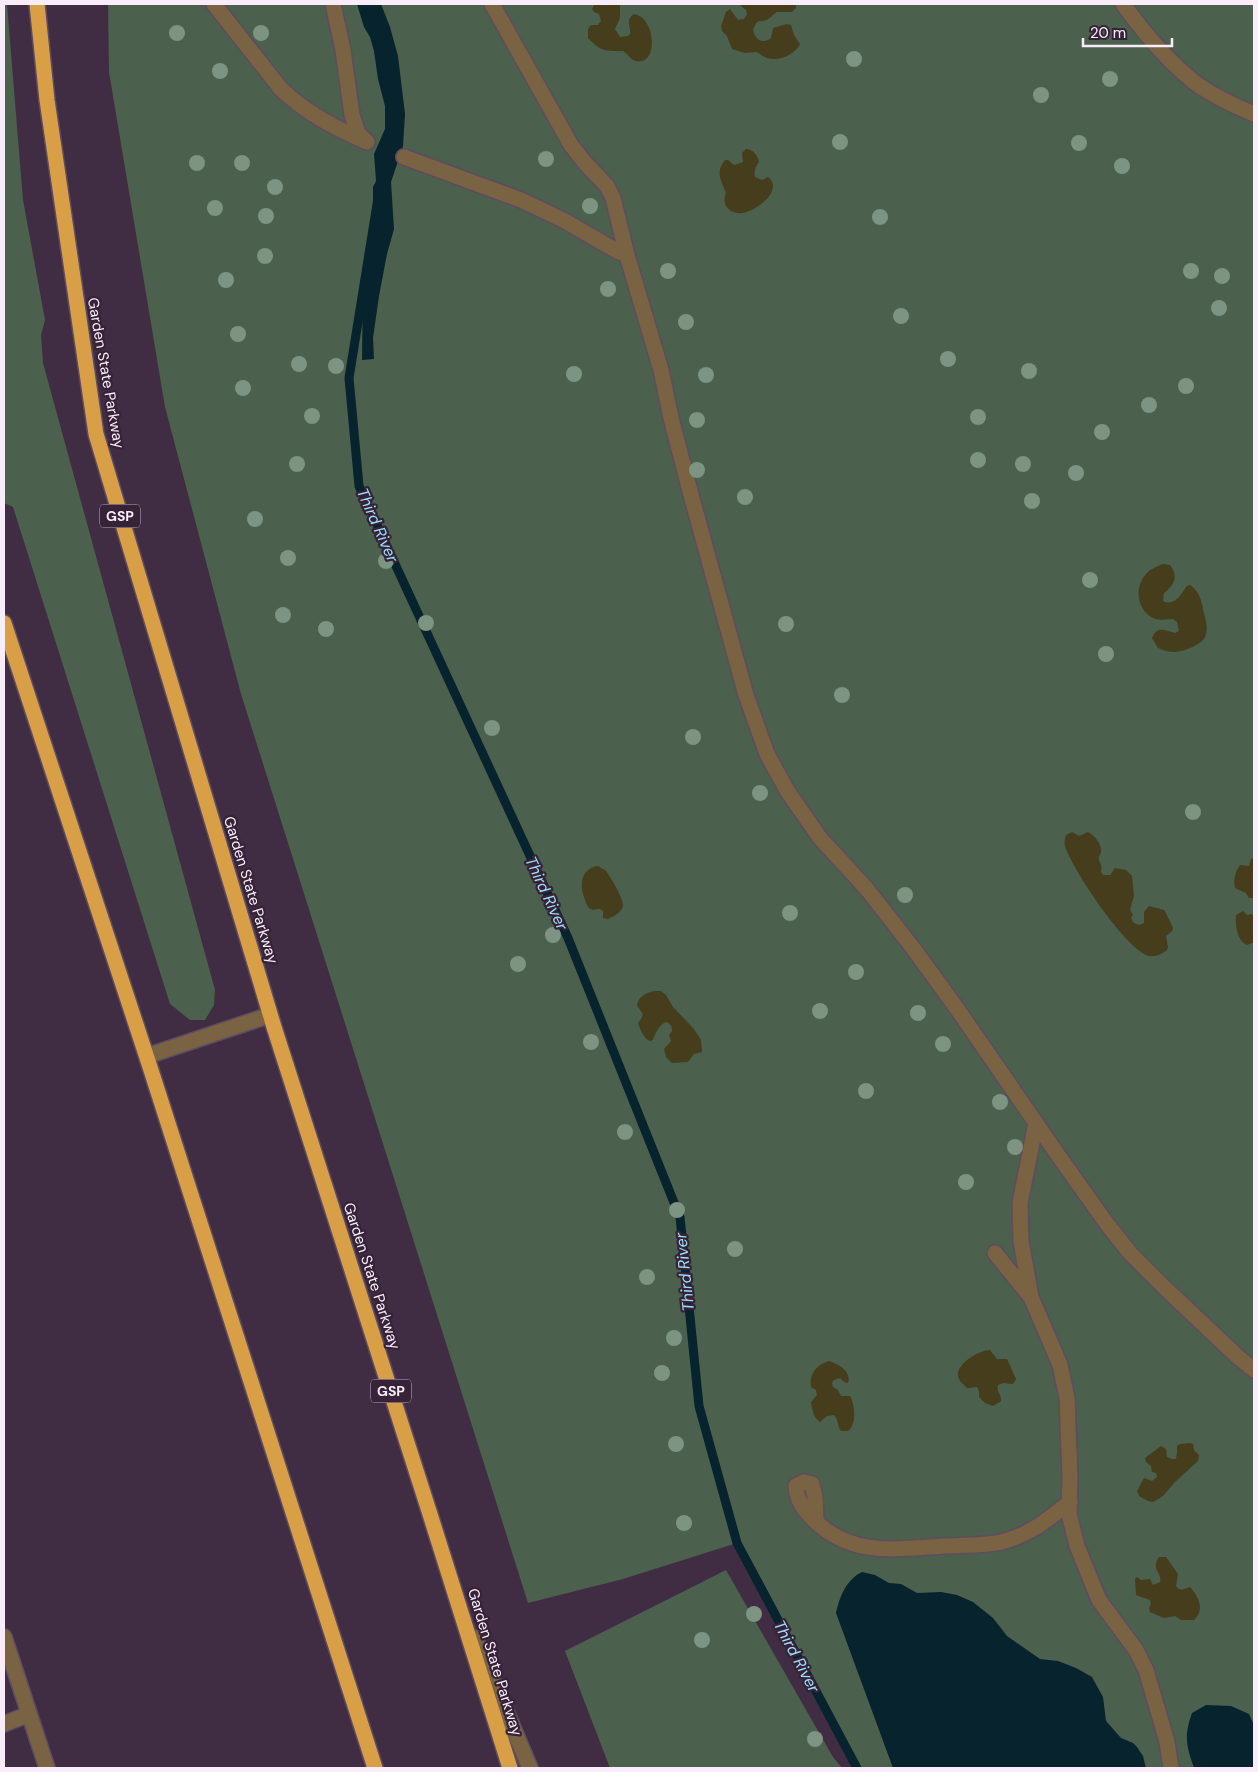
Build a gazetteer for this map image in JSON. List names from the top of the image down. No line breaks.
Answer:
{"streets":{"highway":["Garden State Parkway","GSP"]},"water":["Third River"],"scale_bar":"20 m"}
